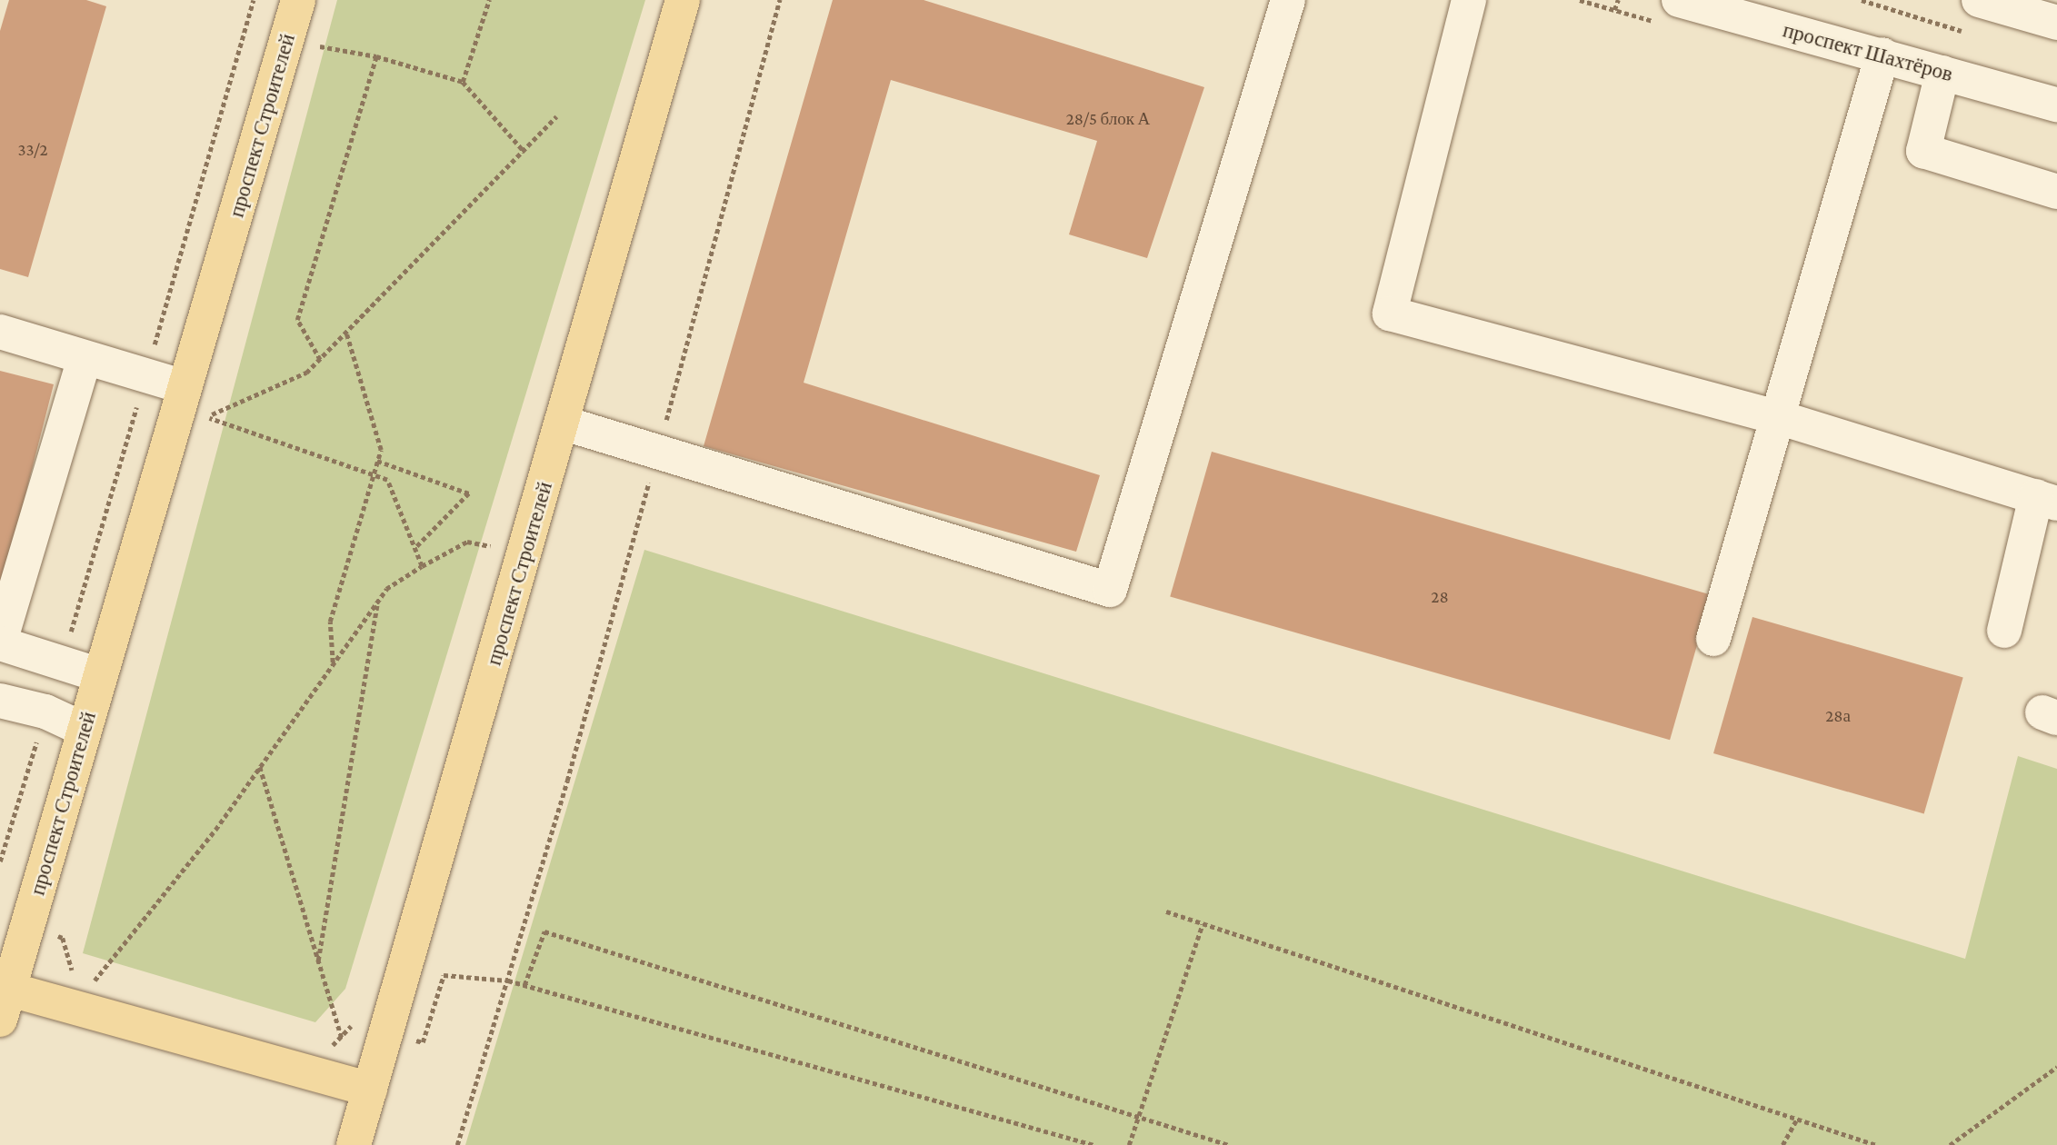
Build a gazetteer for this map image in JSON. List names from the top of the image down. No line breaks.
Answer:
{"streets":{"main road":["проспект Строителей"],"street":["проспект Шахтёров"]},"house_numbers":["28/5 блок А","33/2","28","28а"]}
